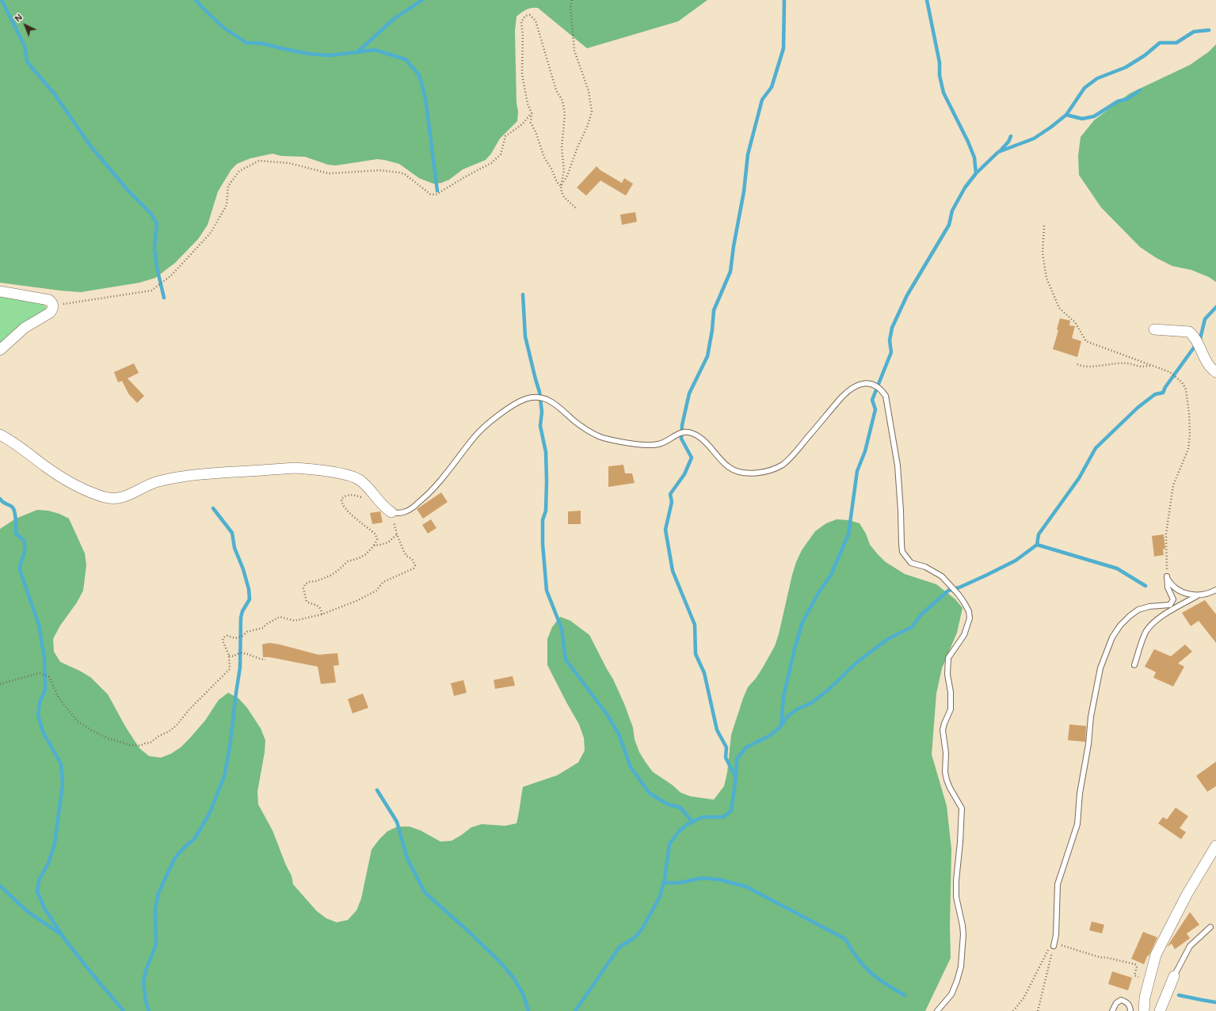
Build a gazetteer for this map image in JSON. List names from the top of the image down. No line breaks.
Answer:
{"north":"top left"}
